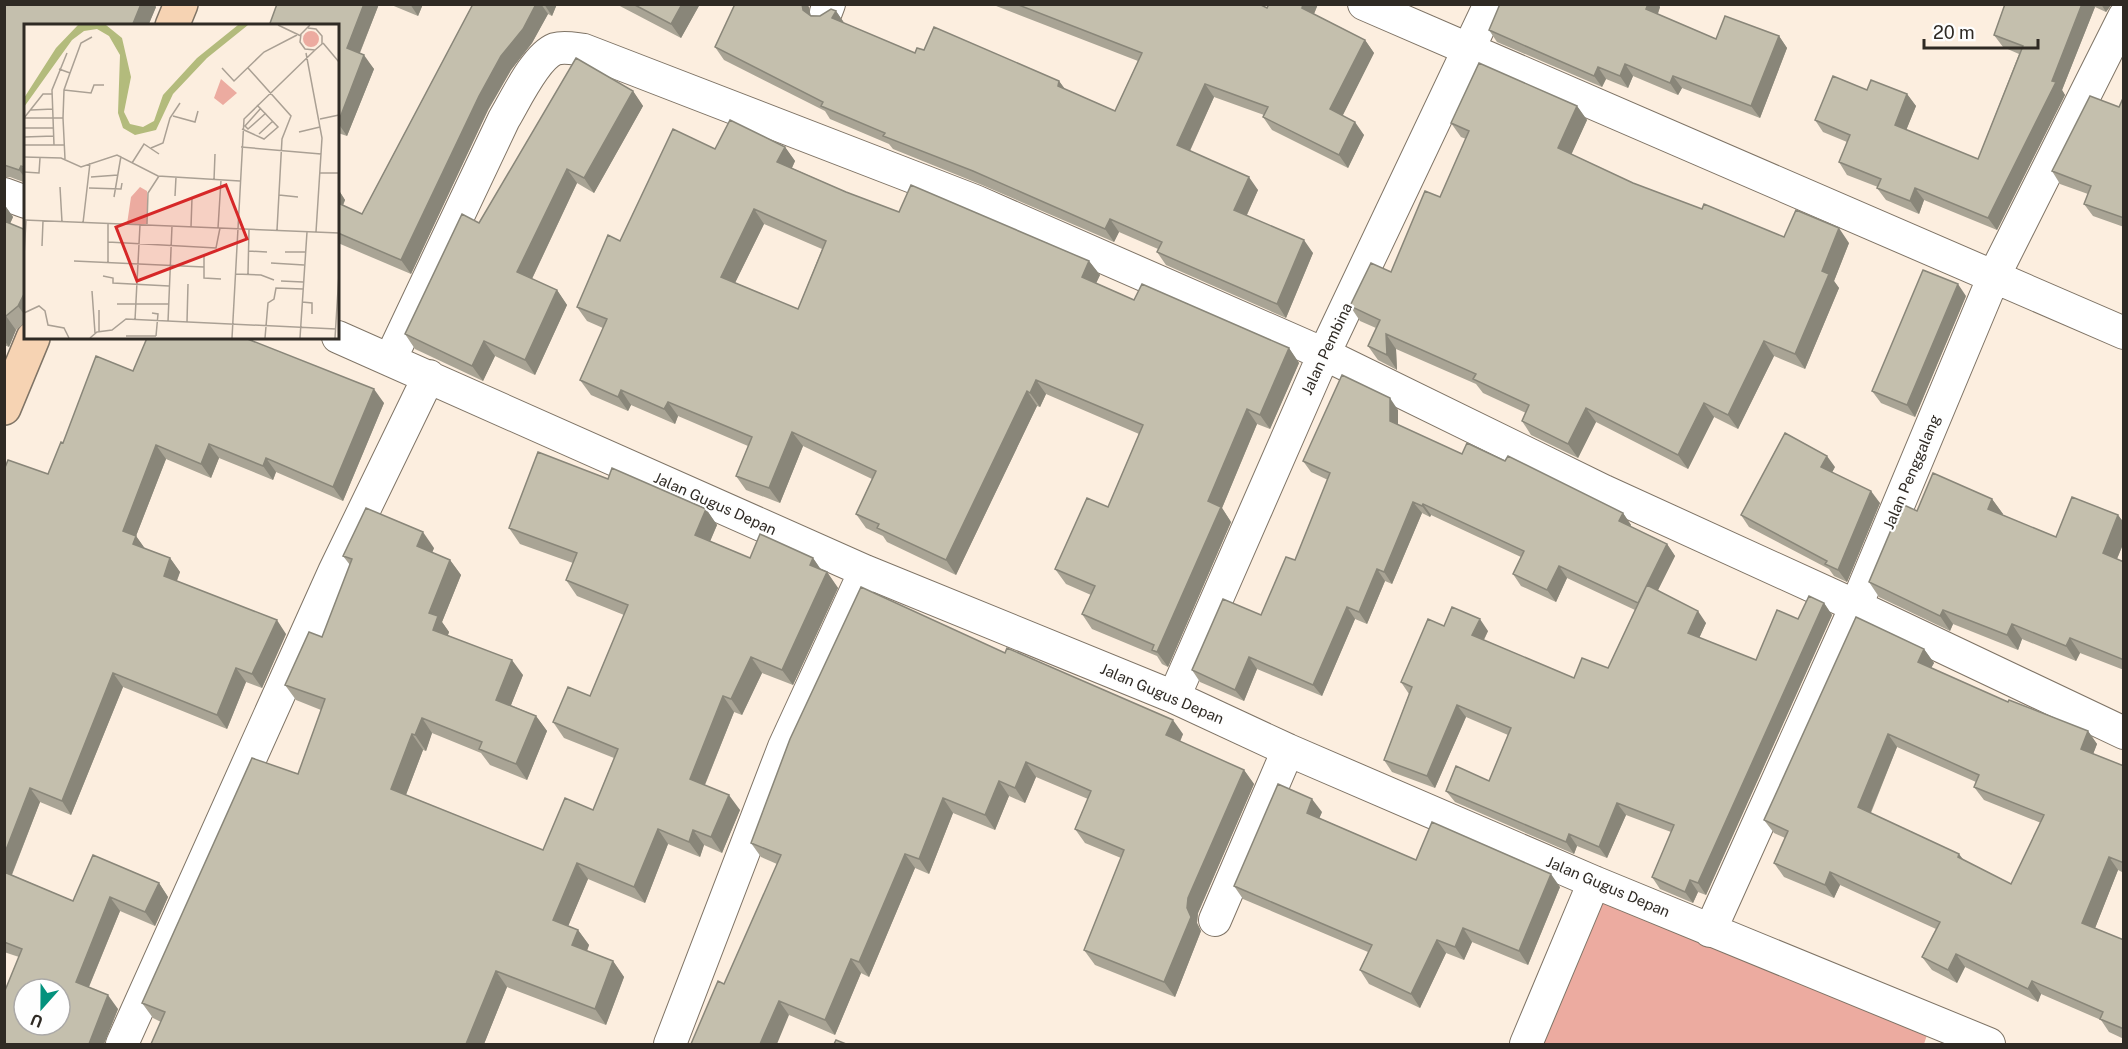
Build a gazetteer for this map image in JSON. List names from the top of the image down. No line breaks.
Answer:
{"streets":{"street":["Jalan Pembina","Jalan Penggalang","Jalan Gugus Depan"]},"crossings":[["Jalan Pembina","Jalan Gugus Depan"],["Jalan Penggalang","Jalan Gugus Depan"]],"scale_bar":"20 m","north":"bottom"}
